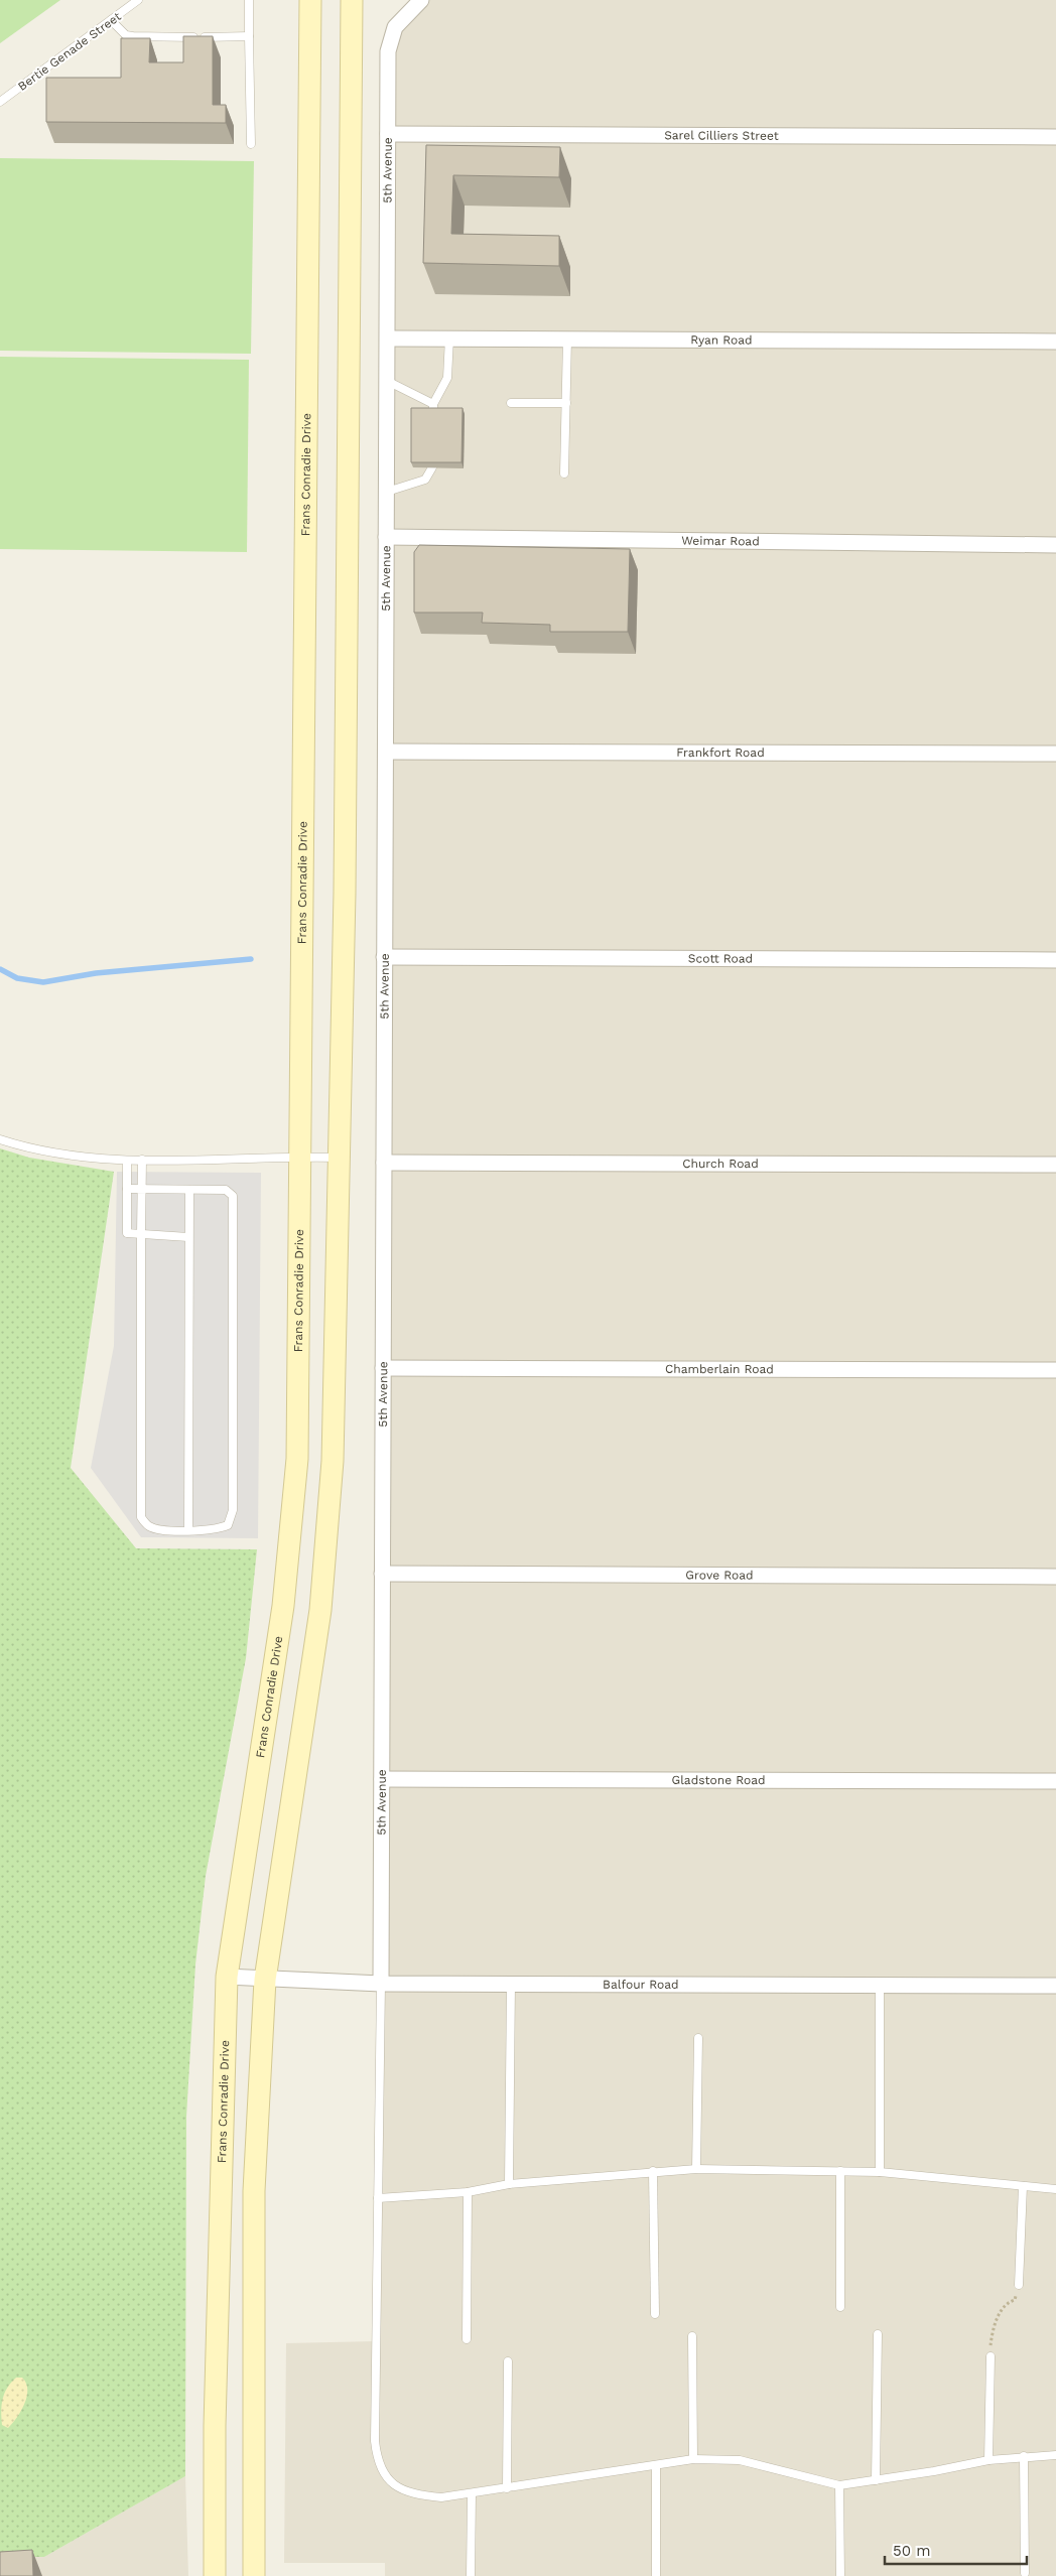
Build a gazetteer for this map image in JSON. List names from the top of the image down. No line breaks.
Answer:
{"streets":{"main road":["Frans Conradie Drive"],"street":["Sarel Cilliers Street","5th Avenue","Ryan Road","Weimar Road","Frankfort Road","Scott Road","Church Road","Chamberlain Road","Grove Road","Gladstone Road","Balfour Road"],"lane":["Bertie Genade Street"]},"crossings":[["Sarel Cilliers Street","5th Avenue"],["5th Avenue","Ryan Road"],["5th Avenue","Weimar Road"],["5th Avenue","Frankfort Road"],["5th Avenue","Scott Road"],["5th Avenue","Church Road"],["5th Avenue","Chamberlain Road"],["5th Avenue","Grove Road"],["5th Avenue","Gladstone Road"],["5th Avenue","Balfour Road"],["Frans Conradie Drive","Balfour Road"]],"scale_bar":"50 m"}
